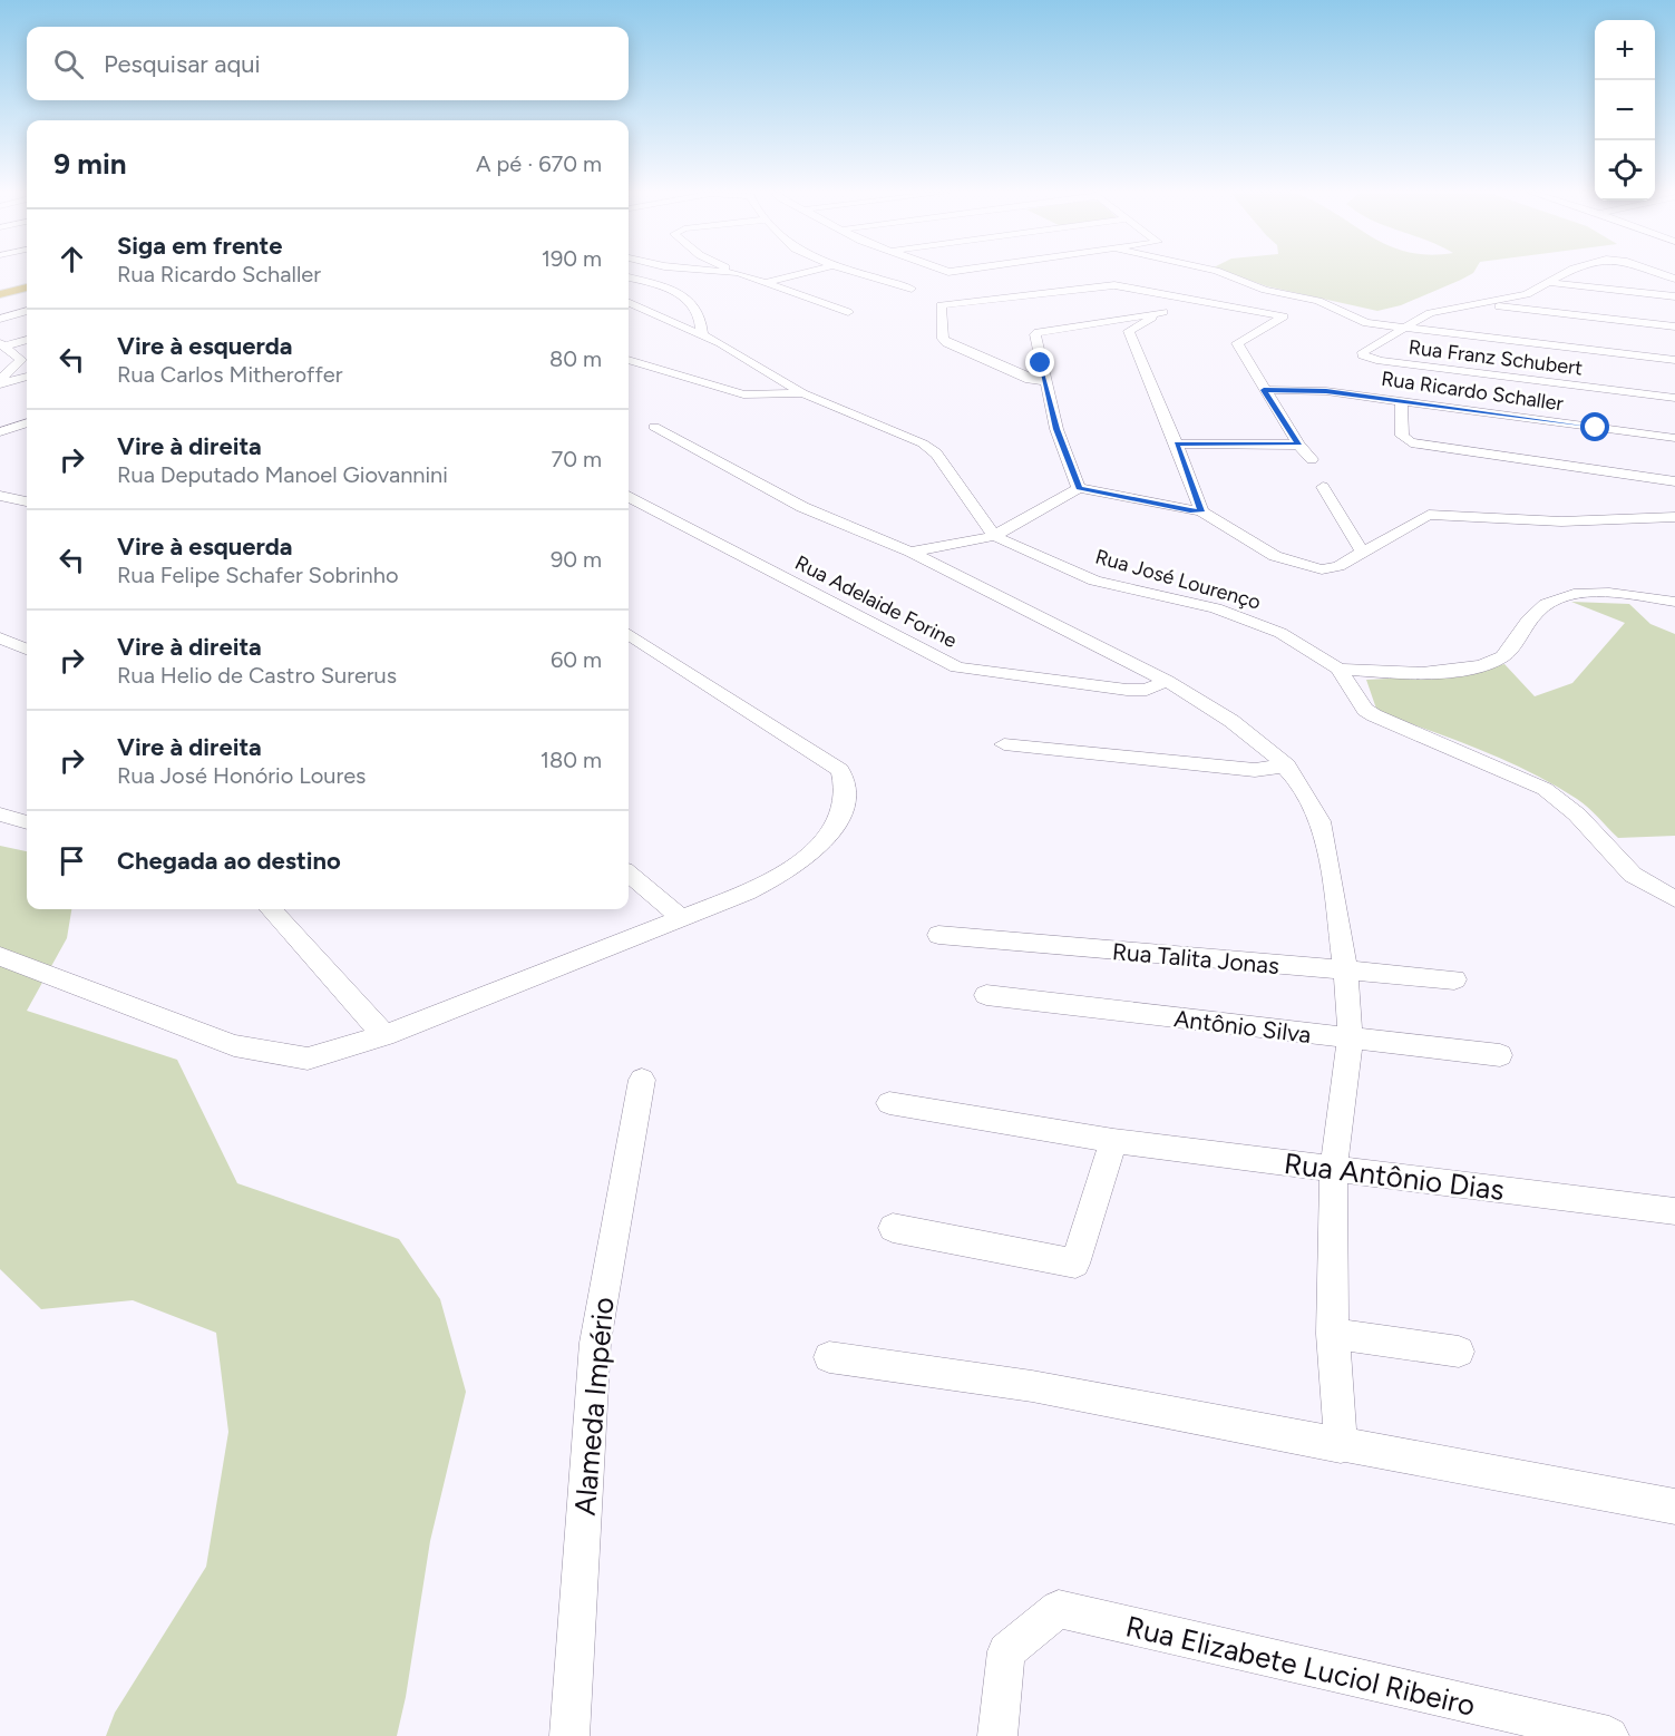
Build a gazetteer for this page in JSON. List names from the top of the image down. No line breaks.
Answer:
{"streets":{"street":["Rua Franz Schubert","Rua Ricardo Schaller","Rua José Lourenço","Rua Adelaide Forine","Rua Talita Jonas","Antônio Silva","Rua Antônio Dias","Alameda Império","Rua Elizabete Luciol Ribeiro"]},"page":{"map_buttons":["+","−"],"search":"Pesquisar aqui","heading":["9 min","A pé · 670 m"],"list":[["Siga em frente","Rua Ricardo Schaller","190 m"],["Vire à esquerda","Rua Carlos Mitheroffer","80 m"],["Vire à direita","Rua Deputado Manoel Giovannini","70 m"],["Vire à esquerda","Rua Felipe Schafer Sobrinho","90 m"],["Vire à direita","Rua Helio de Castro Surerus","60 m"],["Vire à direita","Rua José Honório Loures","180 m"],"Chegada ao destino"]}}
